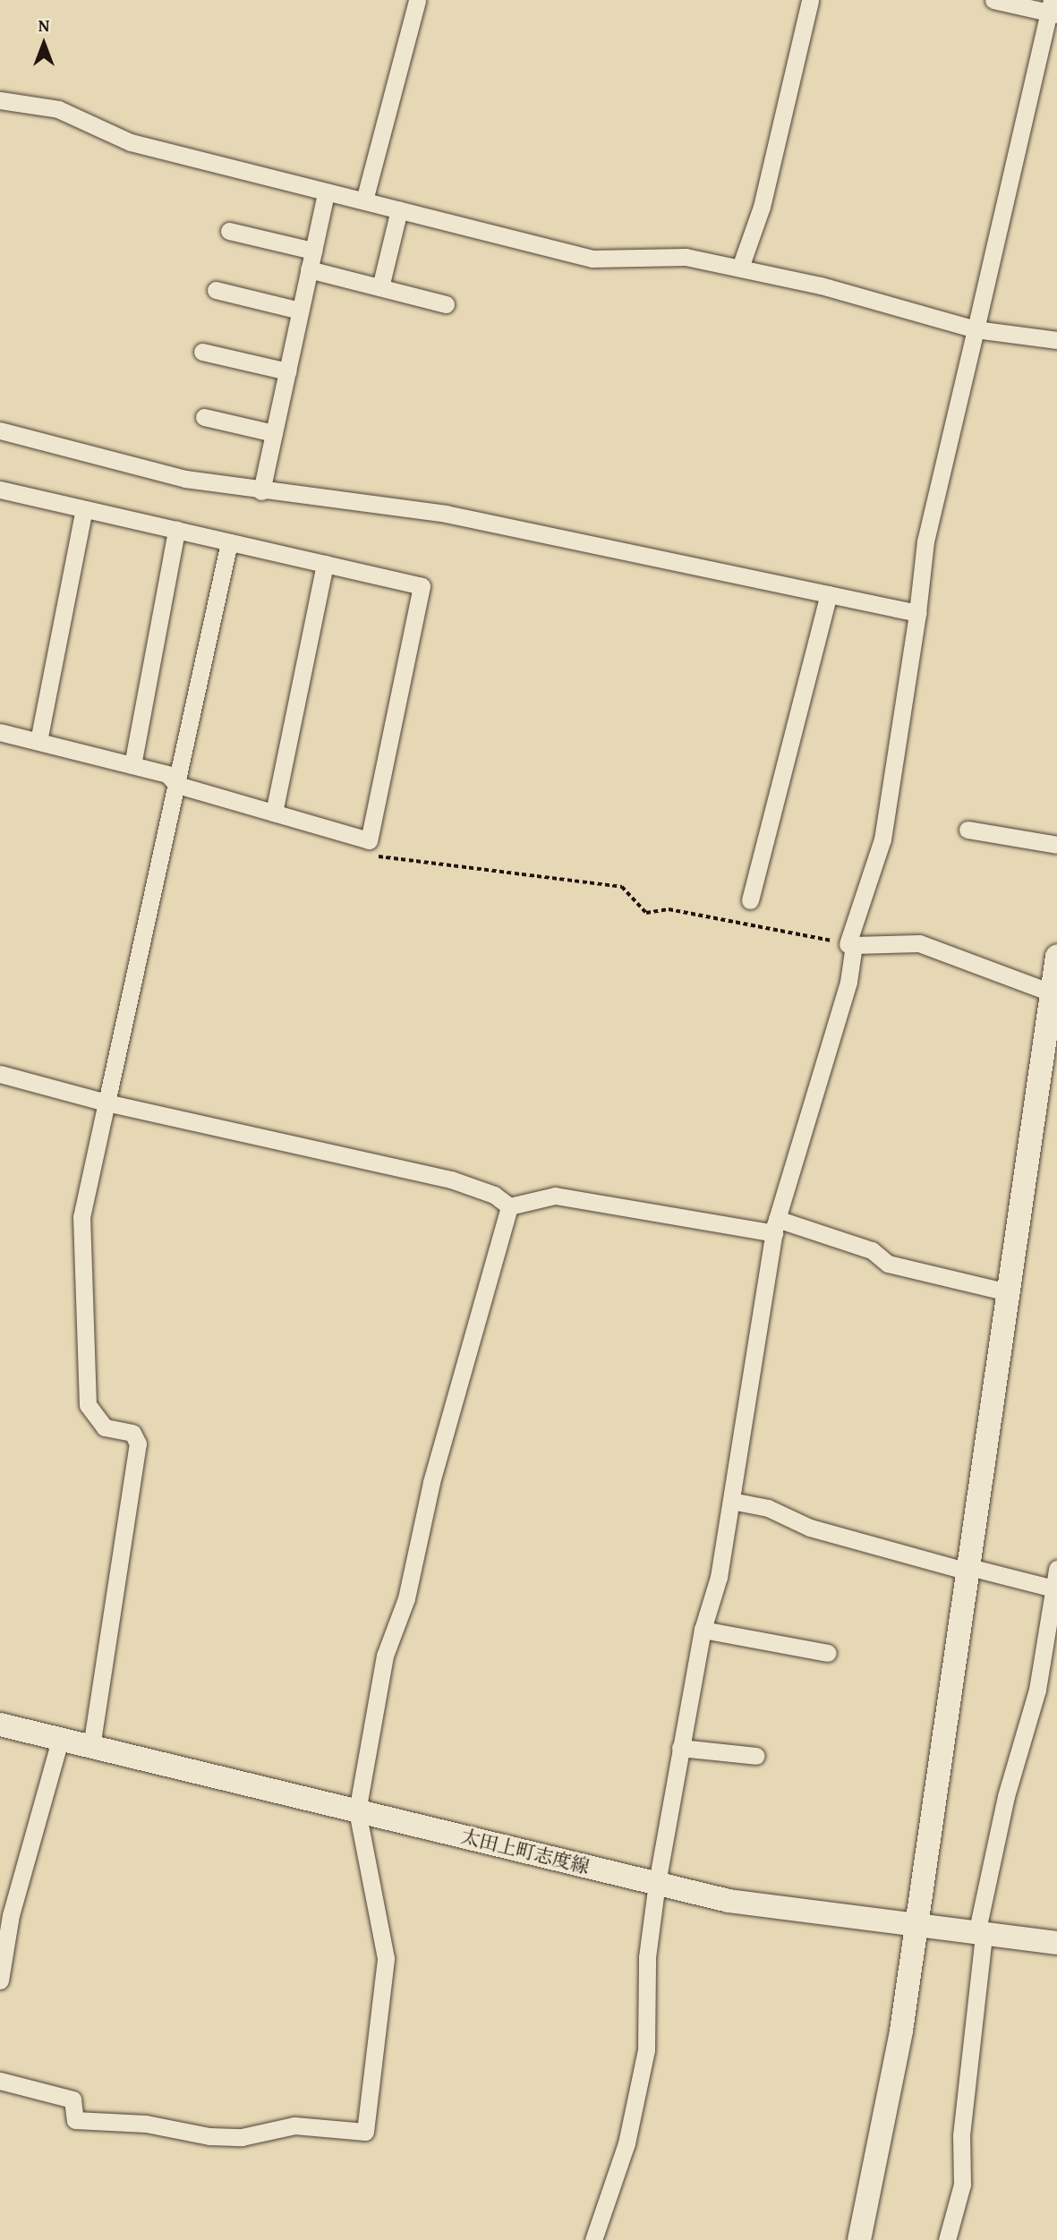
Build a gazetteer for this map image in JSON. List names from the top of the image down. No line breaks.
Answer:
{"streets":{"street":["太田上町志度線"]},"north":"top"}
